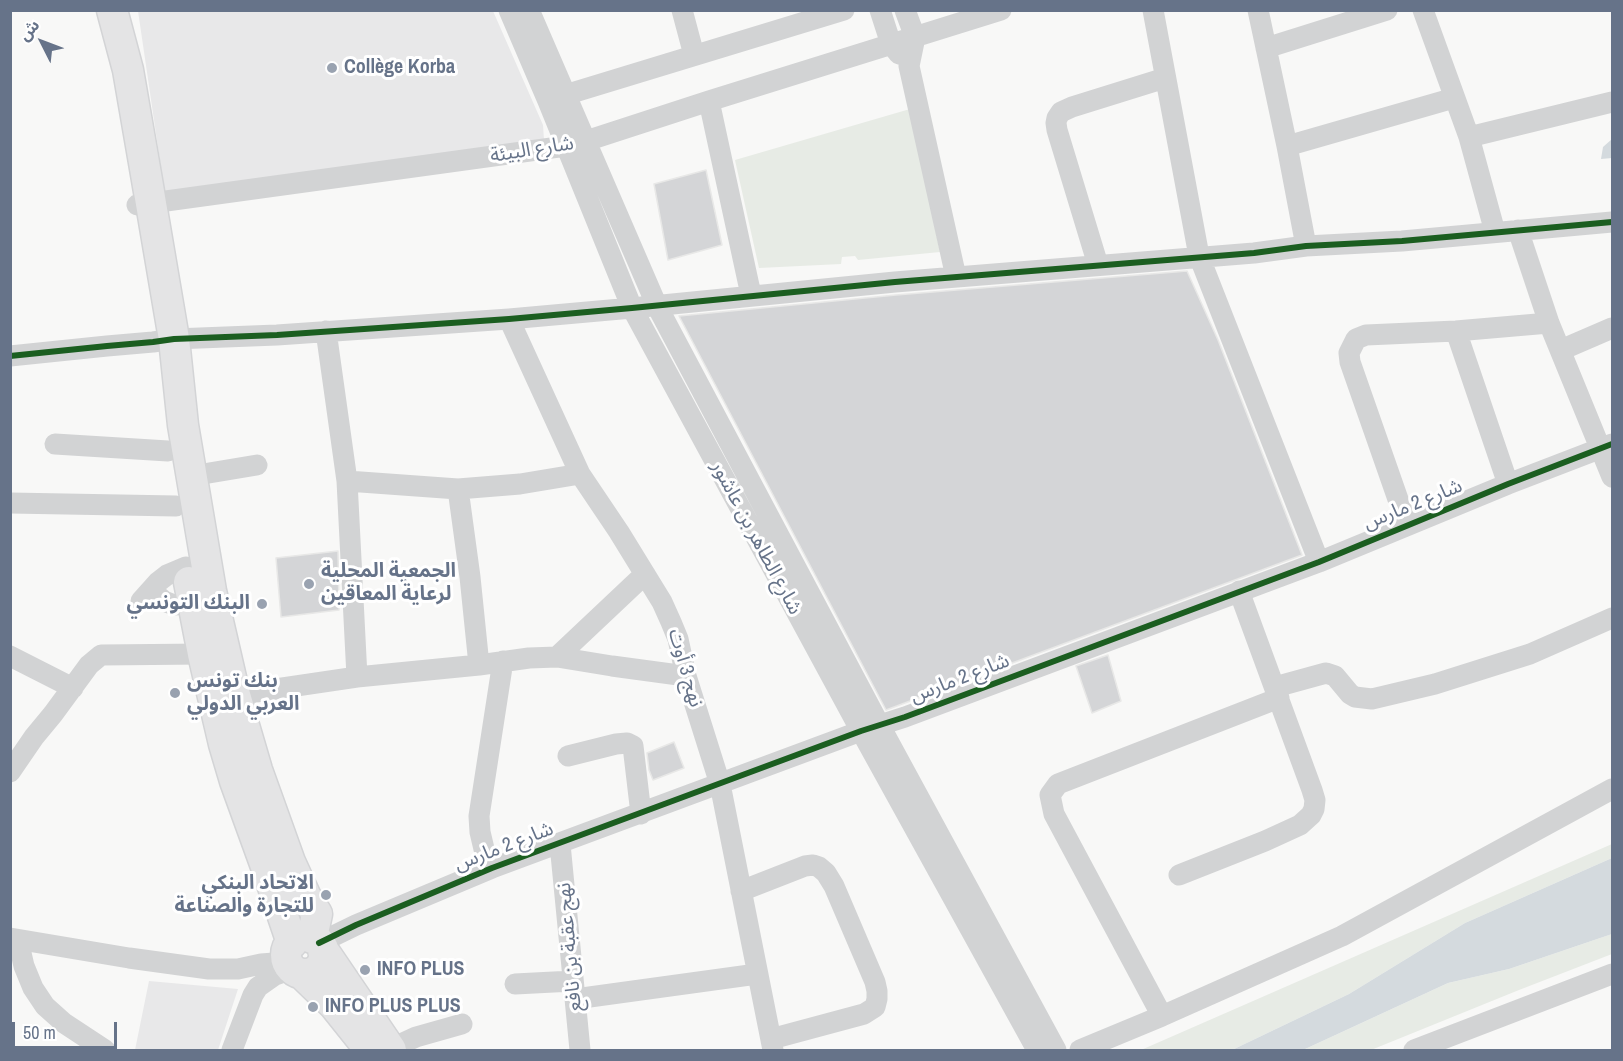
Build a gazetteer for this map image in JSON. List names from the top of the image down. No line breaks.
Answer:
{"streets":{"street":["شارع البيئة","شارع 2 مارس","شارع الطاهر بن عاشور","نهج 3 أوت","نهج عقبة بن نافع"]},"crossings":[["شارع البيئة","شارع الطاهر بن عاشور"],["شارع 2 مارس","شارع الطاهر بن عاشور"],["شارع 2 مارس","نهج 3 أوت"],["شارع 2 مارس","نهج عقبة بن نافع"]],"places":["Collège Korba","الجمعية المحلية لرعاية المعاقين","البنك التونسي","بنك تونس العربي الدولي","الاتحاد البنكي للتجارة والصناعة","INFO PLUS","INFO PLUS PLUS"],"scale_bar":"50 m","north":"top left"}
